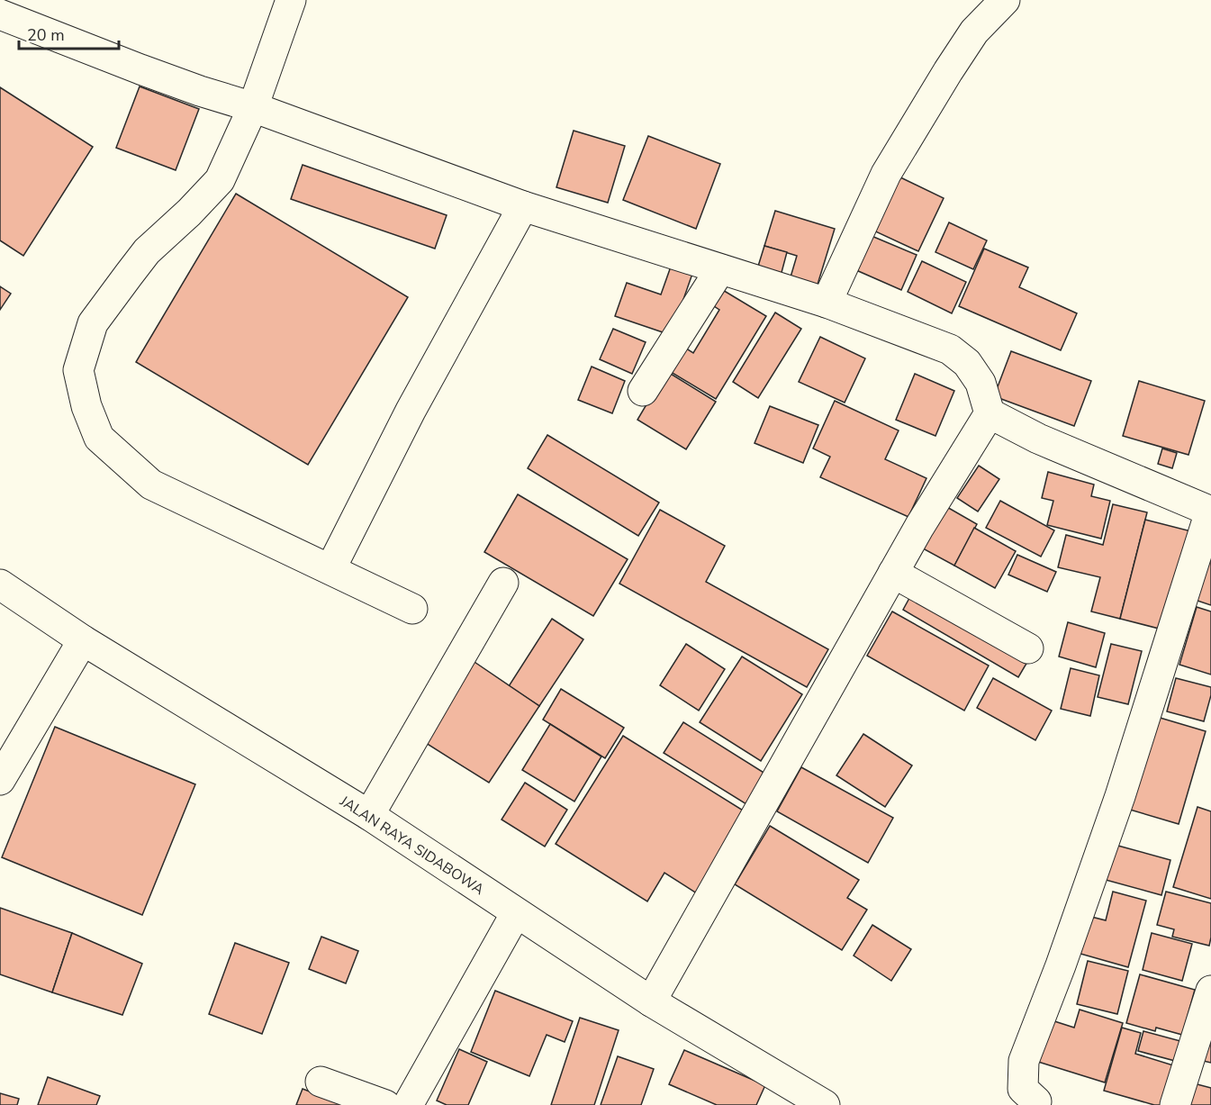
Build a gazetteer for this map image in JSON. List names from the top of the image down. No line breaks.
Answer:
{"streets":{"main road":["JALAN RAYA SIDABOWA"]},"scale_bar":"20 m"}
